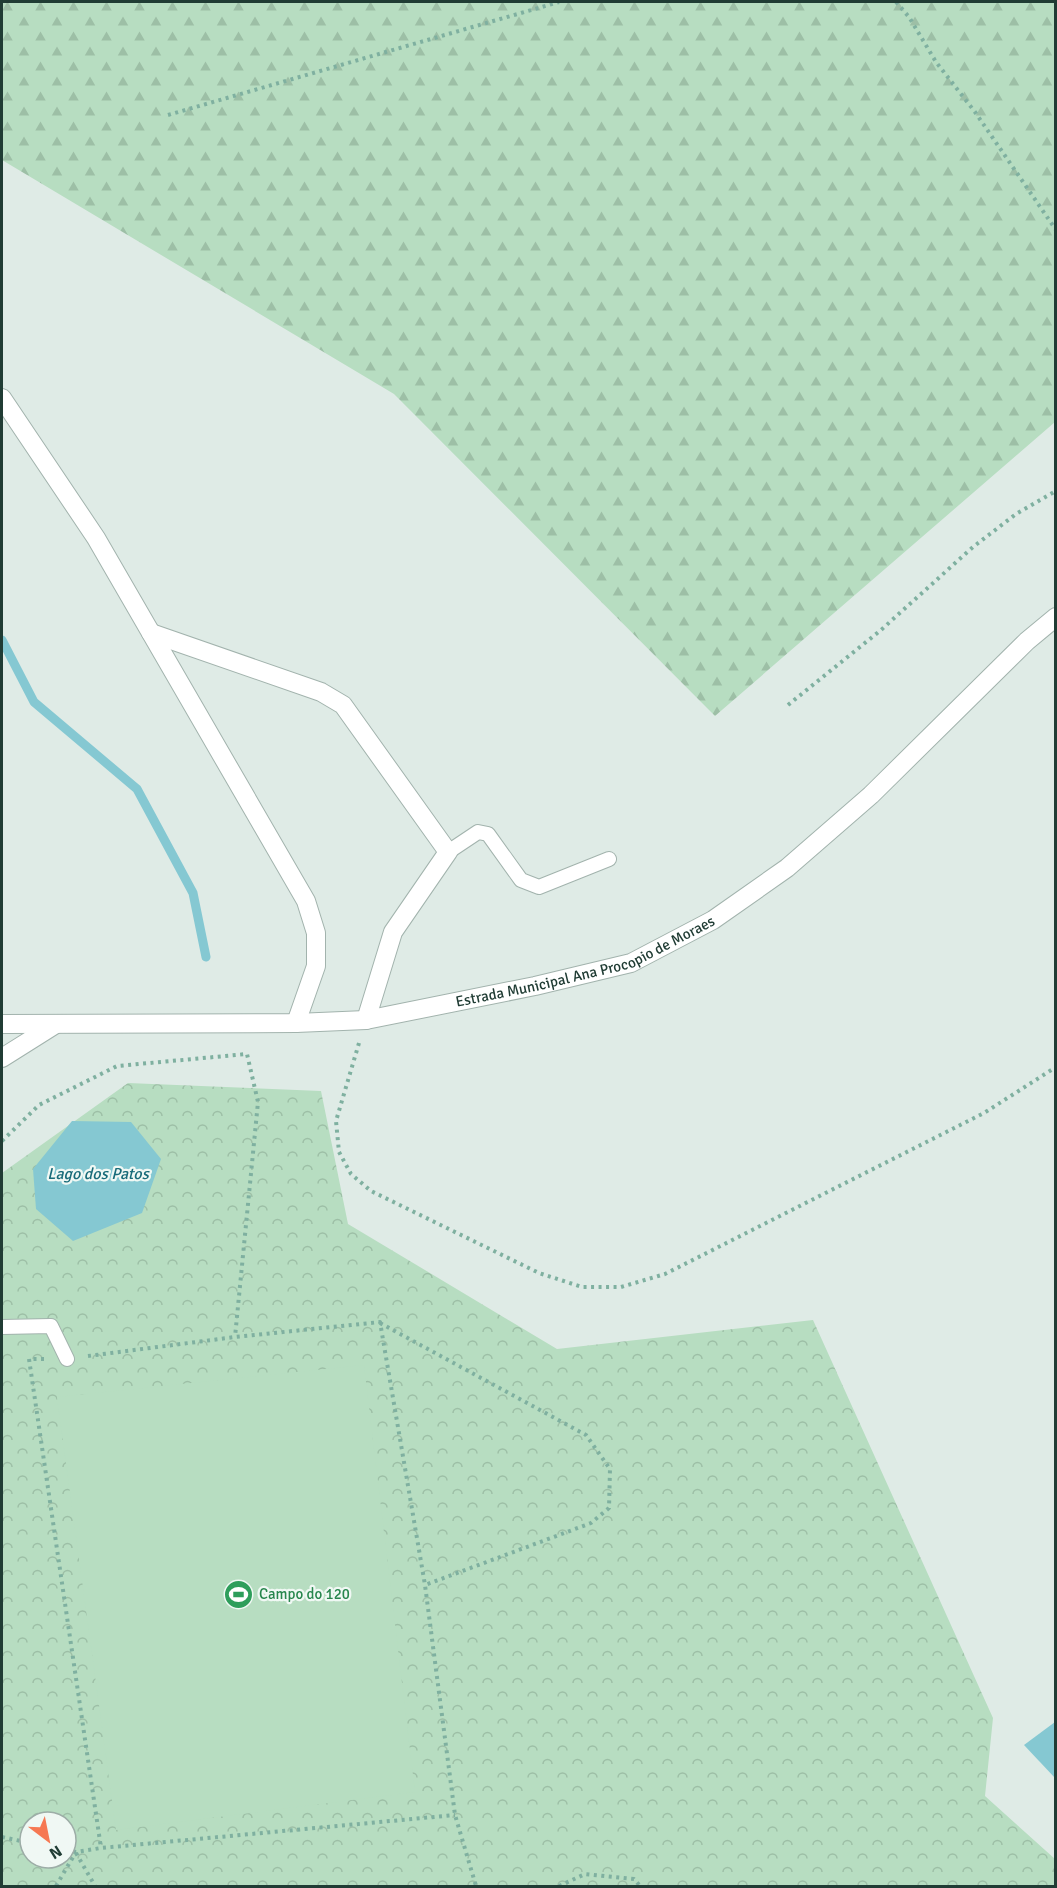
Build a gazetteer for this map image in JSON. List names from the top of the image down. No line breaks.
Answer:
{"streets":{"street":["Estrada Municipal Ana Procopio de Moraes"]},"water":["Lago dos Patos"],"places":{"sports":["Campo do 120"]},"north":"bottom right"}
